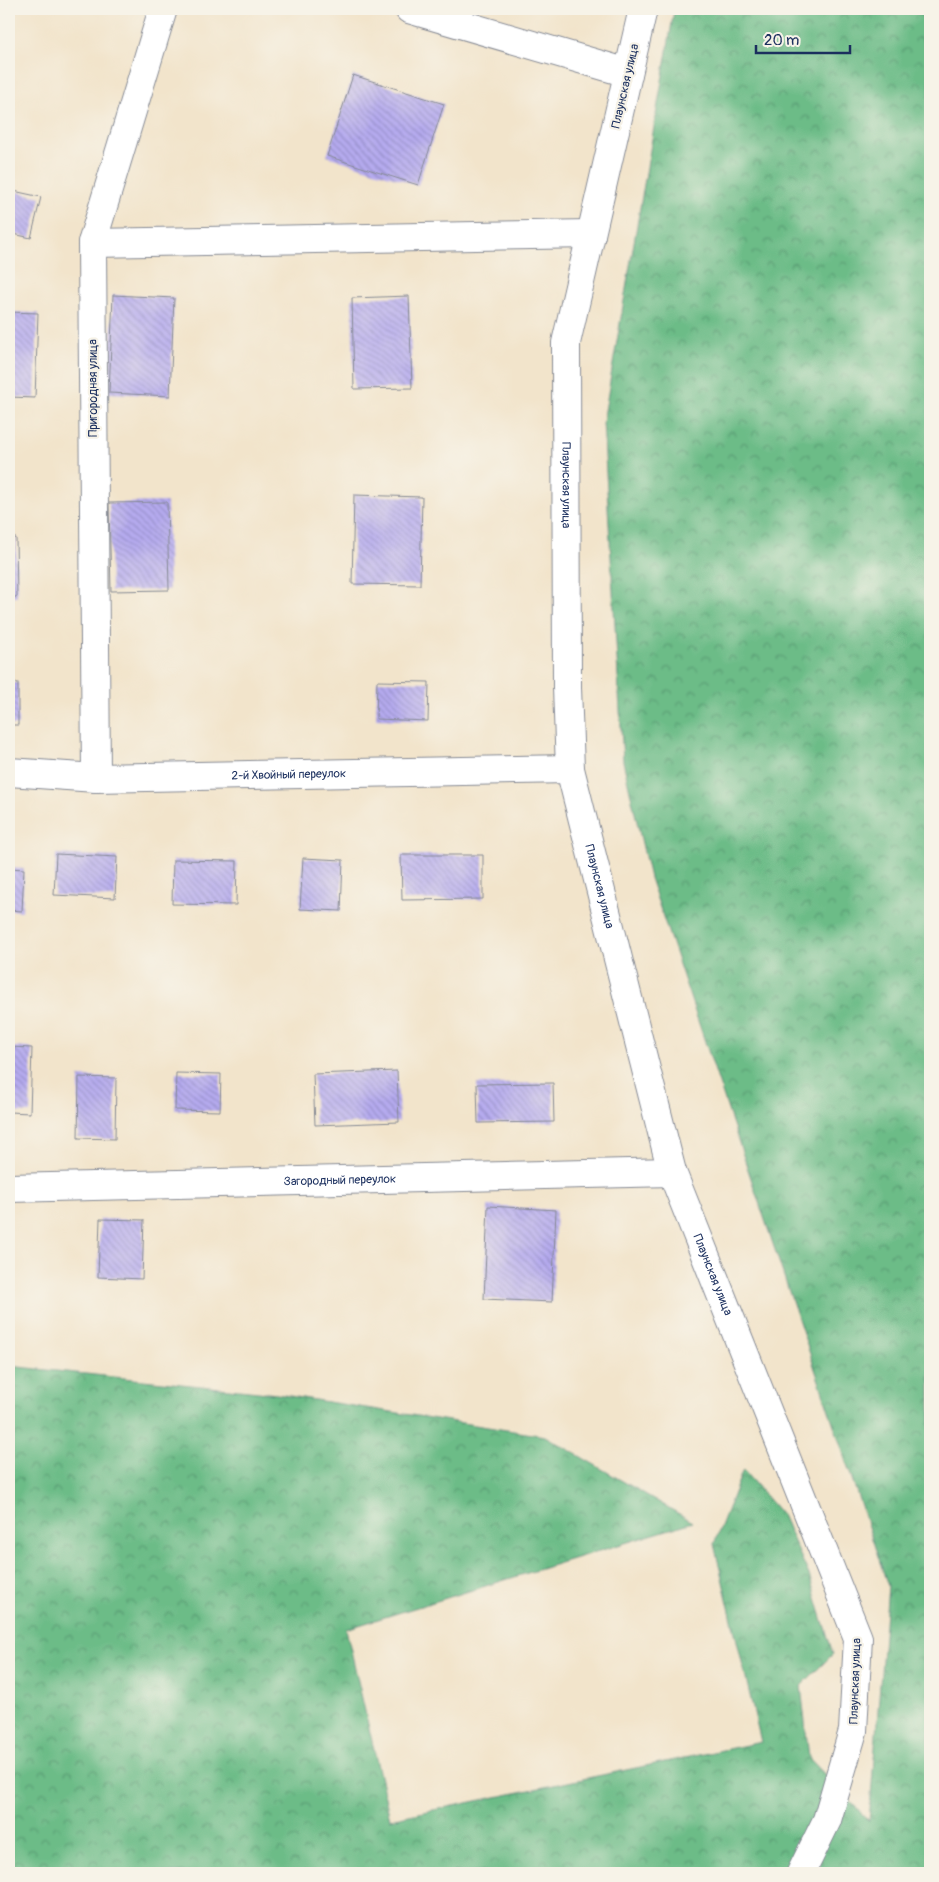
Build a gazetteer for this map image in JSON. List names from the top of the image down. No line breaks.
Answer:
{"streets":{"street":["Плаунская улица","Пригородная улица","2-й Хвойный переулок","Загородный переулок"]},"crossings":[["Плаунская улица","2-й Хвойный переулок"],["Плаунская улица","Загородный переулок"],["Пригородная улица","2-й Хвойный переулок"]],"scale_bar":"20 m"}
